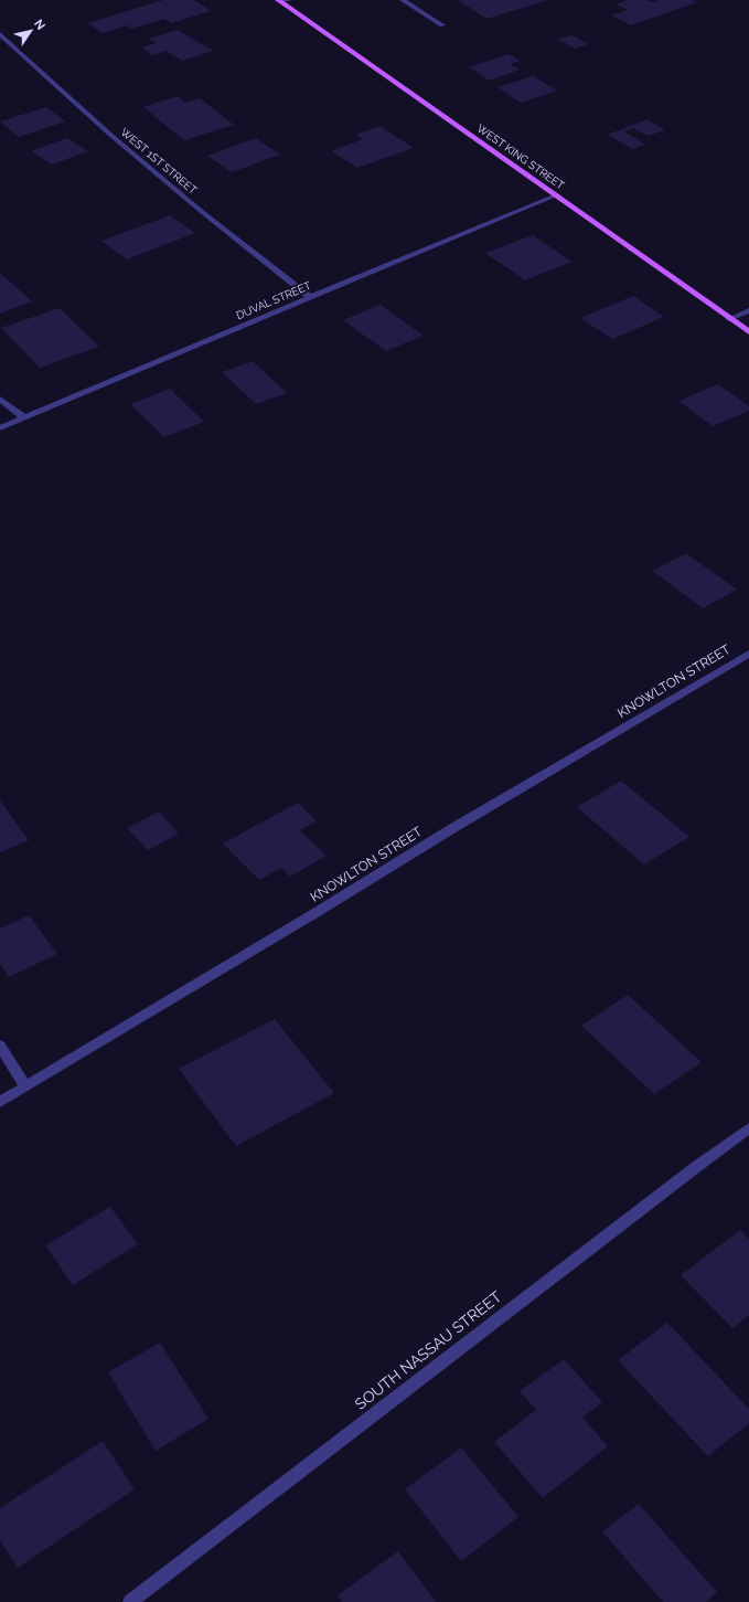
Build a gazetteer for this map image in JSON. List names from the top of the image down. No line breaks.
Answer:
{"streets":{"main road":["WEST KING STREET"],"street":["WEST 1ST STREET","DUVAL STREET","KNOWLTON STREET","SOUTH NASSAU STREET"]},"crossings":[["WEST KING STREET","DUVAL STREET"],["WEST 1ST STREET","DUVAL STREET"]],"north":"top right"}
